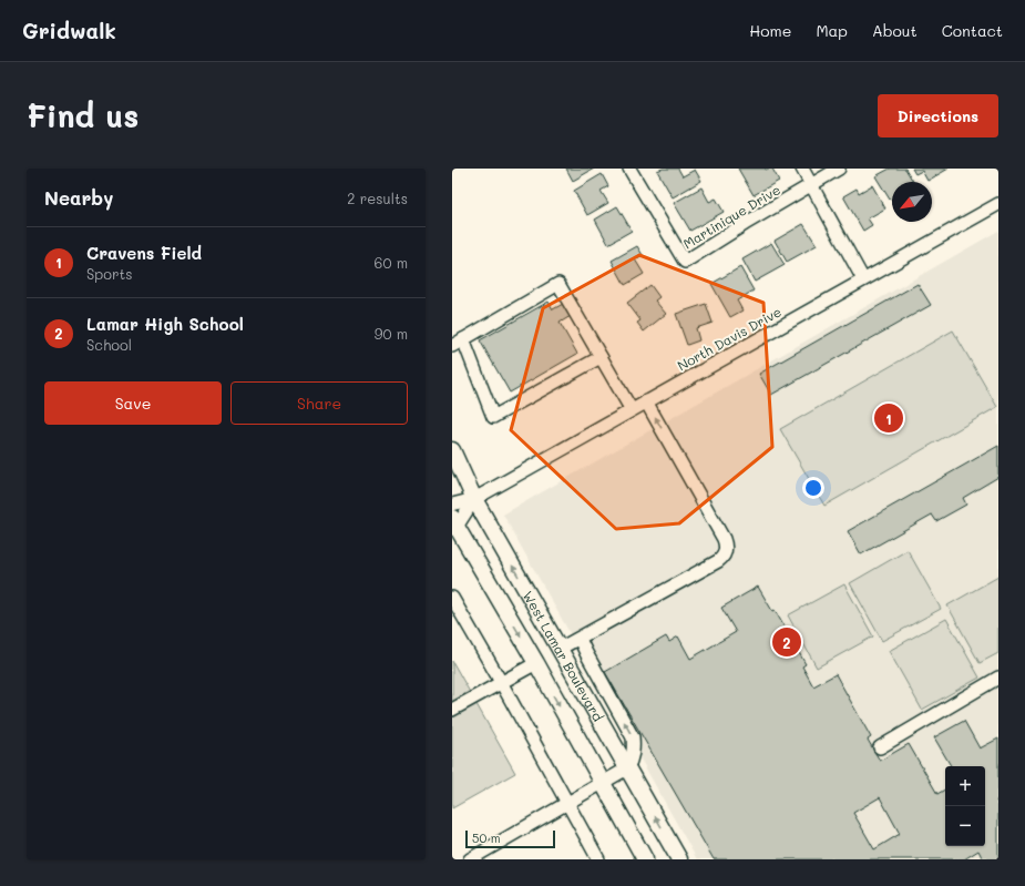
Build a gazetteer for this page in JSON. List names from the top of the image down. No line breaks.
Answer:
{"streets":{"main road":["West Lamar Boulevard"],"street":["Martinique Drive","North Davis Drive"]},"crossings":[["North Davis Drive","West Lamar Boulevard"]],"scale_bar":"50 m","north":"bottom left","page":{"header":"Gridwalk","nav":["Home","Map","About","Contact"],"buttons":["Directions",["Save","Share"]],"title":"Find us","heading":["Nearby","2 results"],"list":[{"mark":"1","name":"Cravens Field","note":"Sports","value":"60 m"},{"mark":"2","name":"Lamar High School","note":"School","value":"90 m"}],"pins":["1","2"],"map_buttons":["+","−"],"scale":"50 m"}}
